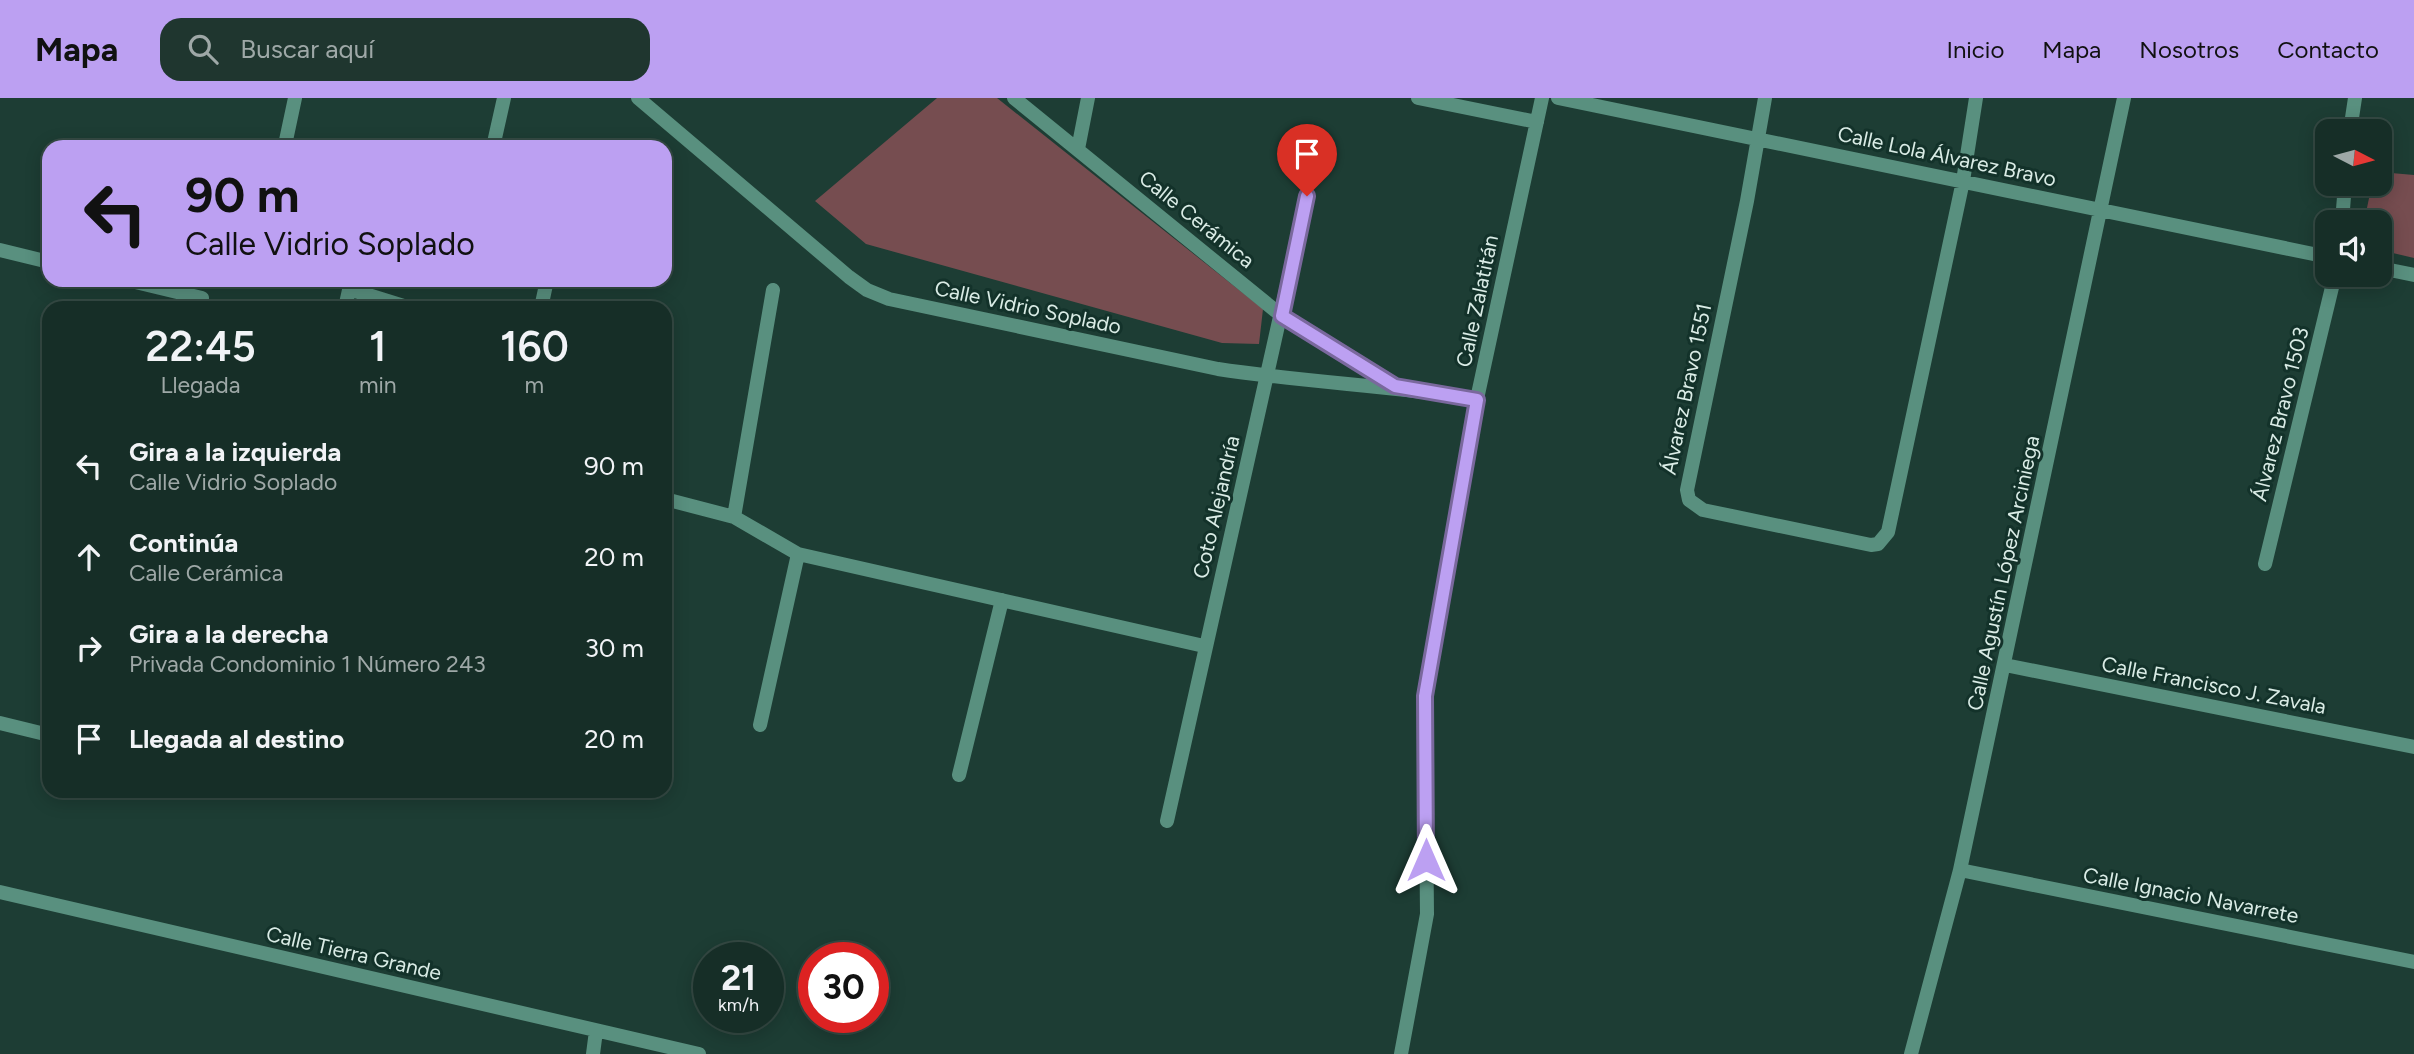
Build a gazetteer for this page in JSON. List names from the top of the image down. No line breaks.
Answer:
{"streets":{"street":["Calle Lola Álvarez Bravo","Calle Cerámica","Calle Zalatitán","Calle Vidrio Soplado","Álvarez Bravo 1551","Álvarez Bravo 1503","Coto Alejandría","Calle Agustín López Arciniega","Calle Francisco J. Zavala","Calle Ignacio Navarrete","Calle Tierra Grande"]},"crossings":[["Calle Lola Álvarez Bravo","Álvarez Bravo 1551"],["Calle Lola Álvarez Bravo","Calle Agustín López Arciniega"],["Calle Cerámica","Calle Vidrio Soplado"],["Calle Cerámica","Coto Alejandría"],["Calle Zalatitán","Calle Vidrio Soplado"],["Calle Vidrio Soplado","Coto Alejandría"],["Calle Agustín López Arciniega","Calle Francisco J. Zavala"],["Calle Agustín López Arciniega","Calle Ignacio Navarrete"]],"north":"right","page":{"header":"Mapa","search":"Buscar aquí","nav":["Inicio","Mapa","Nosotros","Contacto"],"turn":["90 m","Calle Vidrio Soplado"],"eta":["22:45","Llegada","1","min","160","m"],"list":[{"name":"Gira a la izquierda","note":"Calle Vidrio Soplado","value":"90 m"},{"name":"Continúa","note":"Calle Cerámica","value":"20 m"},{"name":"Gira a la derecha","note":"Privada Condominio 1 Número 243","value":"30 m"},{"name":"Llegada al destino","value":"20 m"}],"speed":"21 km/h","limit":"30"}}
